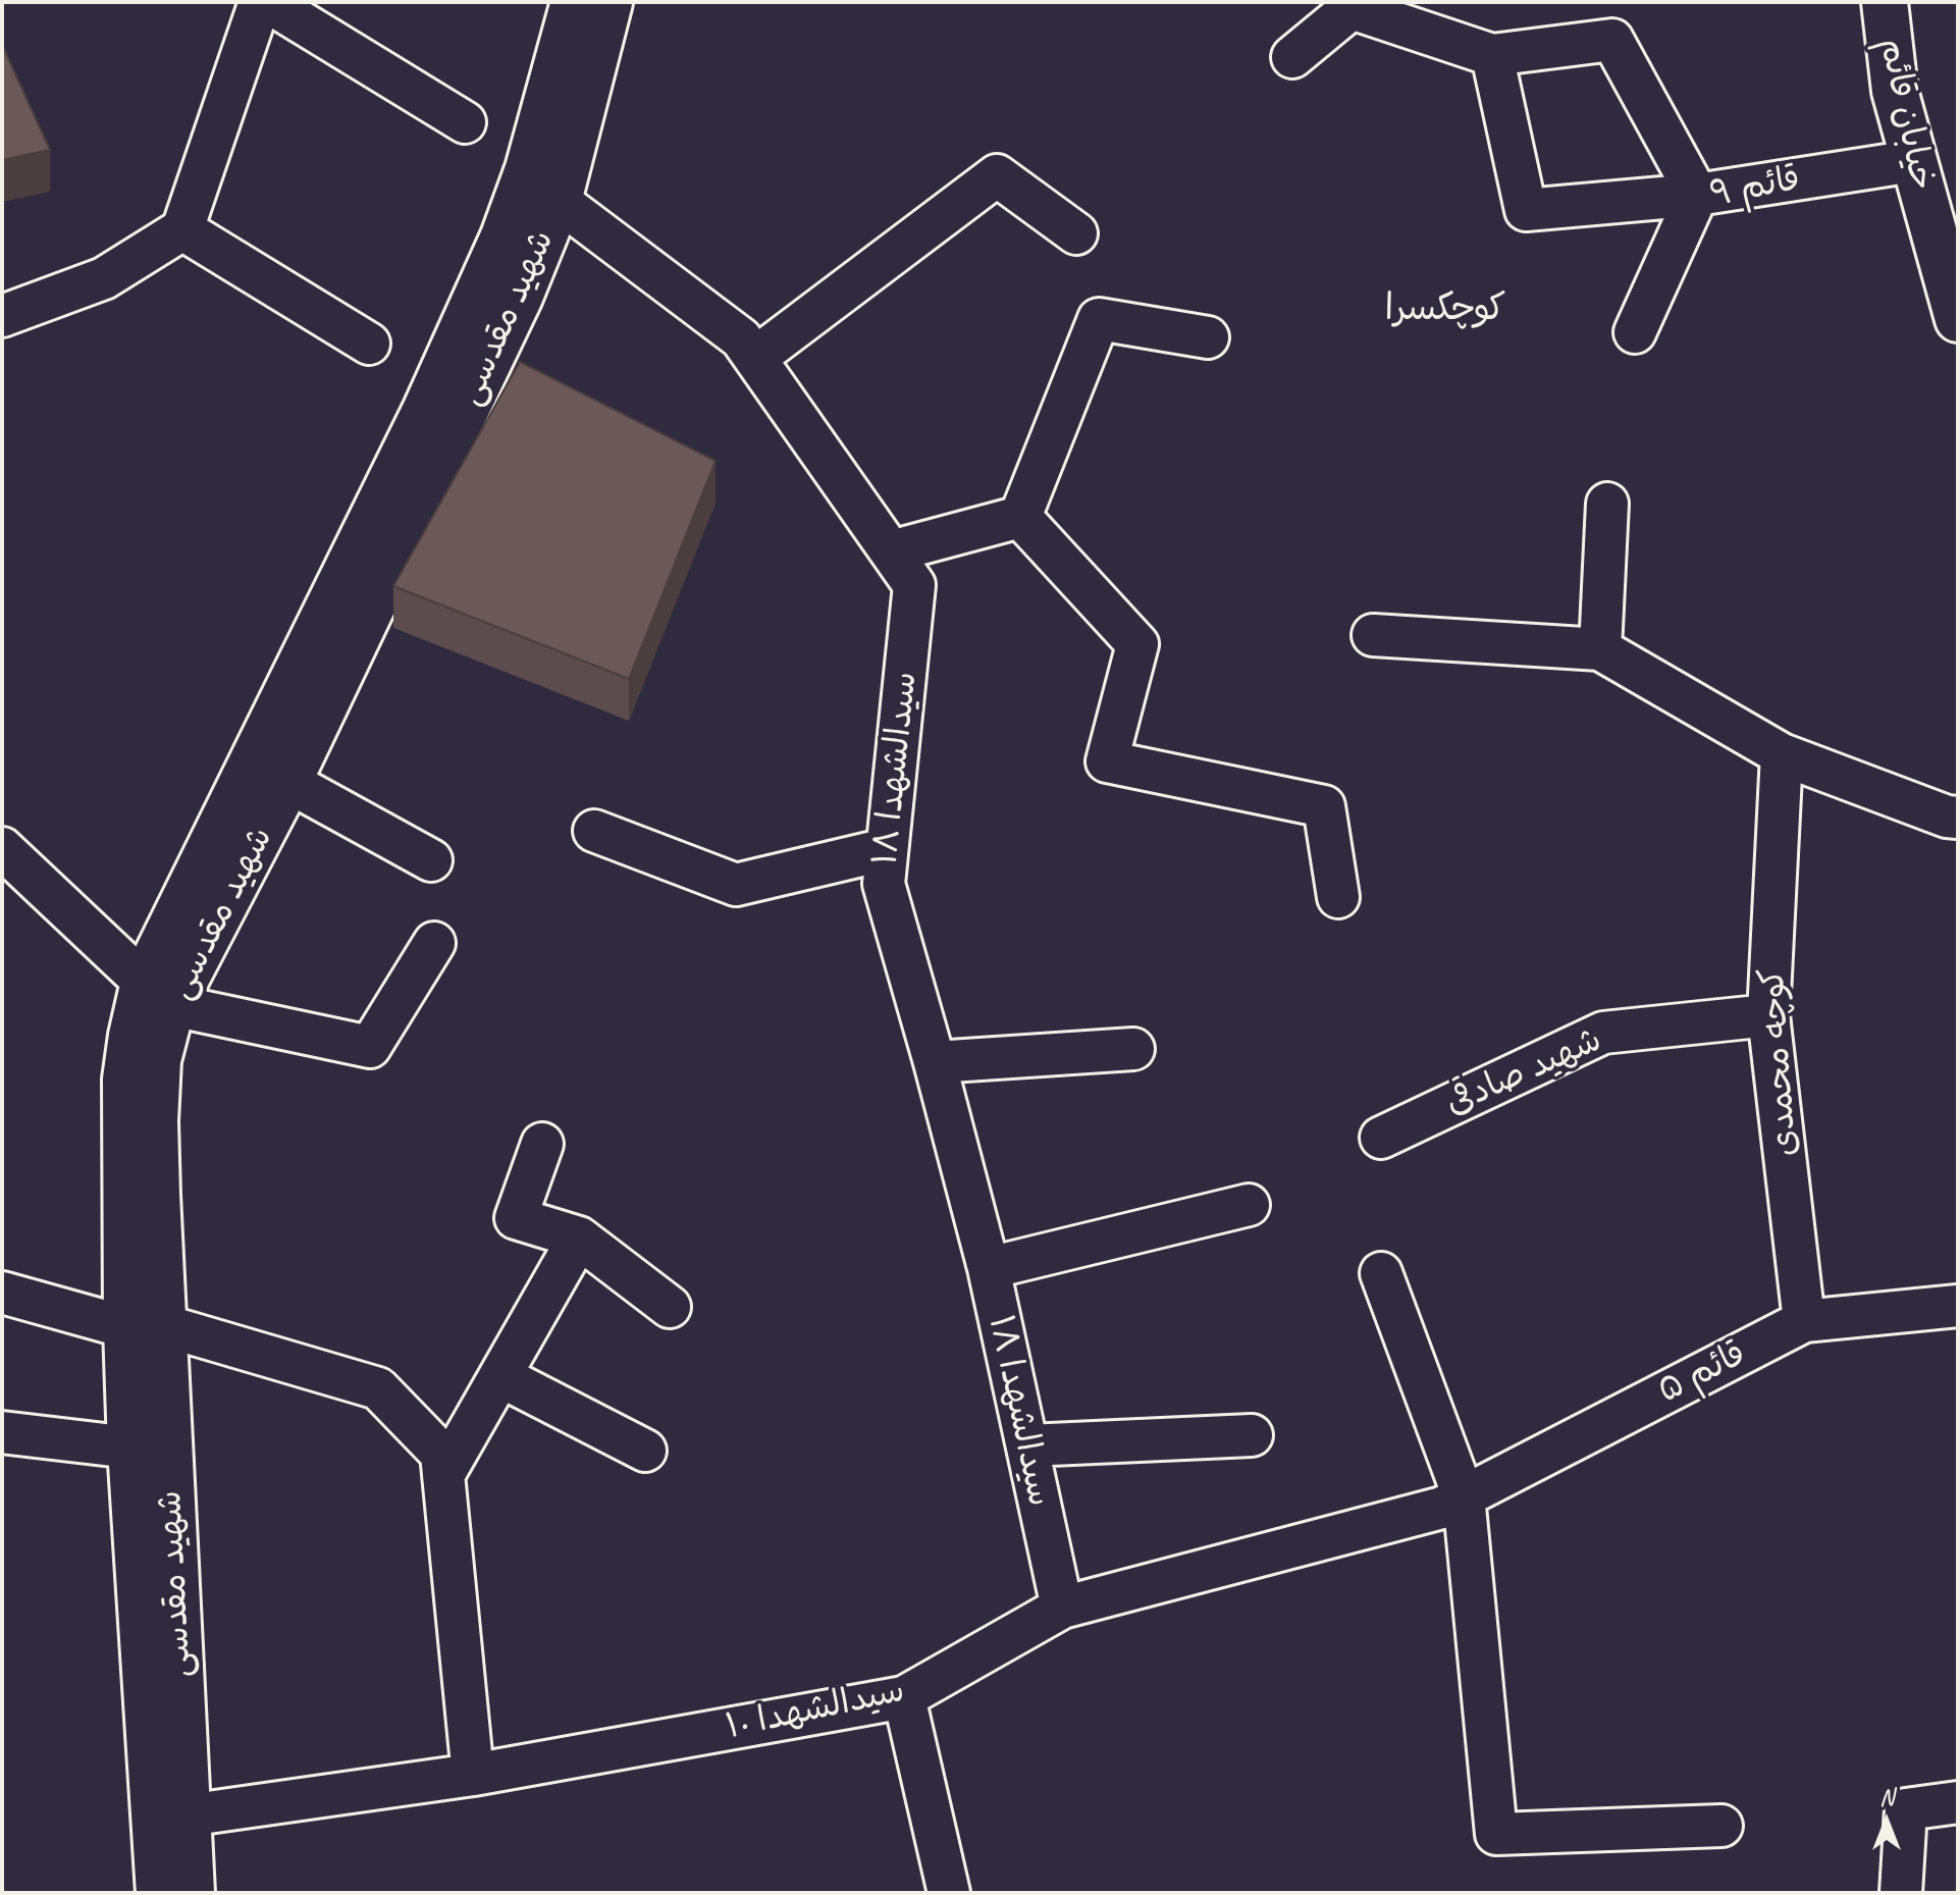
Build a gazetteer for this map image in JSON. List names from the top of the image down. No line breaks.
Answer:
{"streets":{"main road":["خیابان قائم","شهید مقدسی"],"street":["قائم ۹","سیدالشهدا ۱۸","کوچه محمدی","شهید صادقی","قائم ۵","سیدالشهدا ۱۰"]},"crossings":[["خیابان قائم","قائم ۹"],["شهید مقدسی","سیدالشهدا ۱۸"],["شهید مقدسی","سیدالشهدا ۱۰"],["سیدالشهدا ۱۸","سیدالشهدا ۱۰"],["کوچه محمدی","شهید صادقی"],["کوچه محمدی","قائم ۵"],["قائم ۵","سیدالشهدا ۱۰"]],"districts":["کوچکسرا"],"north":"top"}
